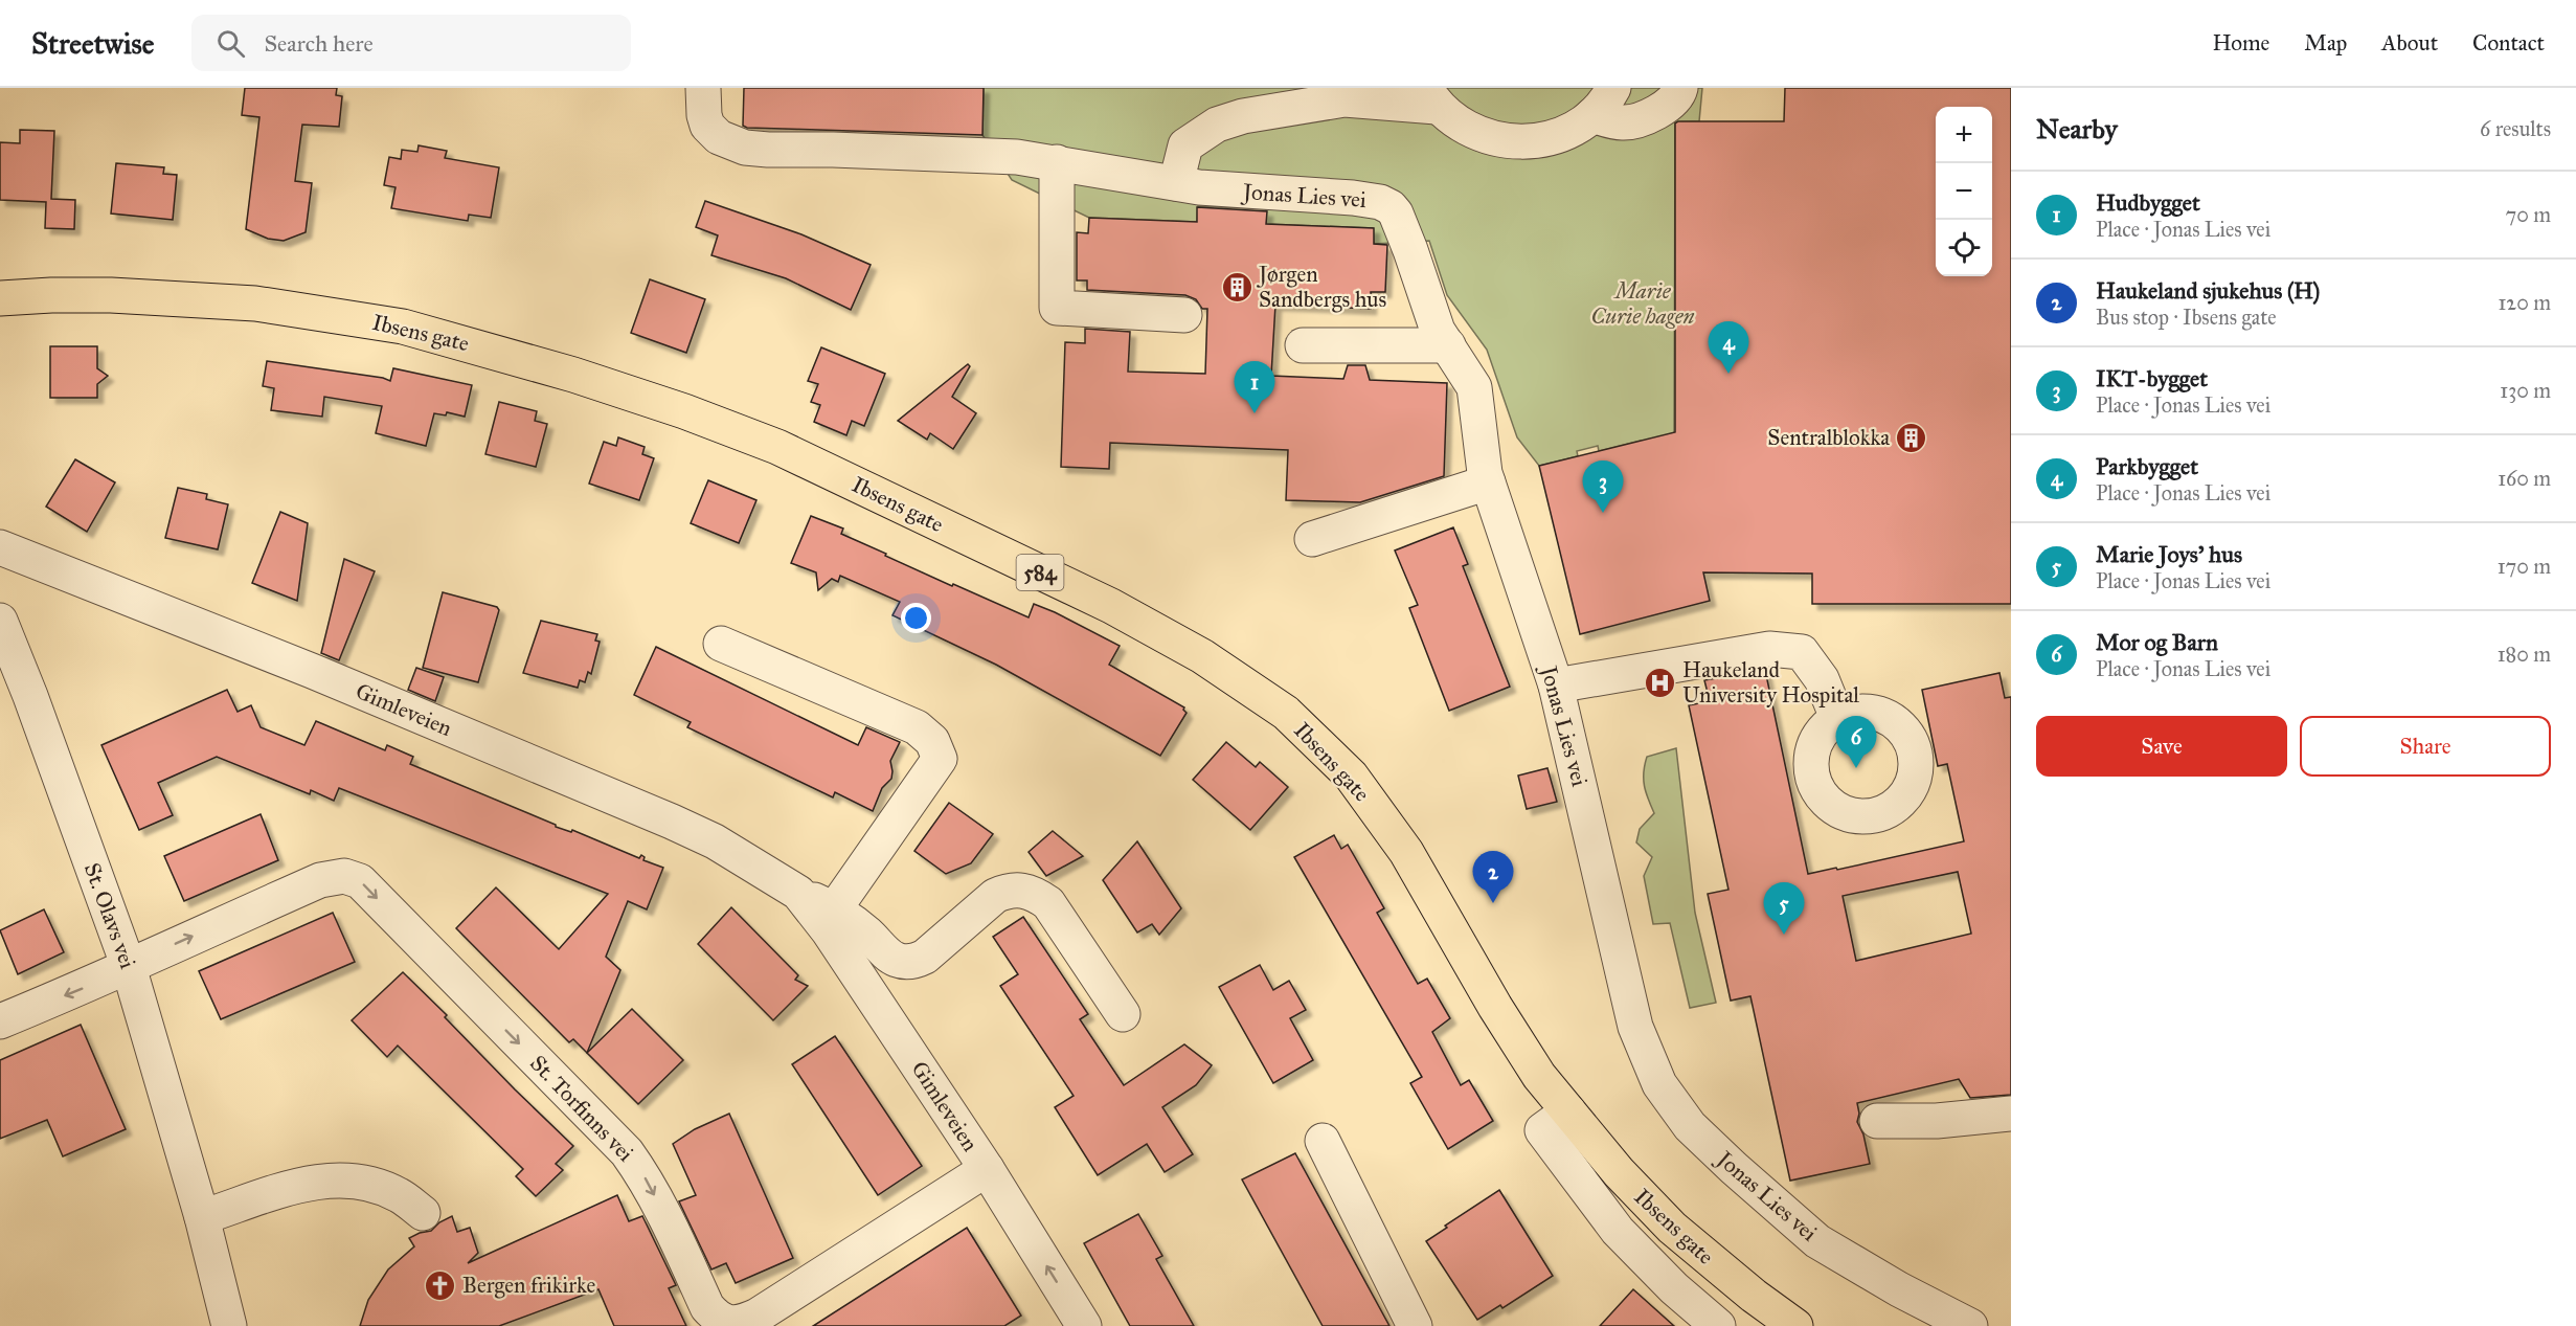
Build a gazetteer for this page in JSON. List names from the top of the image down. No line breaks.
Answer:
{"streets":{"main road":["Ibsens gate","584"],"street":["Jonas Lies vei","Gimleveien","St. Olavs vei","St. Torfinns vei"]},"crossings":[["Gimleveien","St. Torfinns vei"],["St. Olavs vei","St. Torfinns vei"]],"parks":["Marie Curie hagen"],"places":{"building":["Jørgen Sandbergs hus","Sentralblokka"],"hospital":["Haukeland University Hospital"],"church":["Bergen frikirke"]},"page":{"header":"Streetwise","search":"Search here","nav":["Home","Map","About","Contact"],"heading":["Nearby","6 results"],"map_buttons":["+","−"],"list":[{"mark":"1","name":"Hudbygget","note":"Place · Jonas Lies vei","value":"70 m"},{"mark":"2","name":"Haukeland sjukehus (H)","note":"Bus stop · Ibsens gate","value":"120 m"},{"mark":"3","name":"IKT-bygget","note":"Place · Jonas Lies vei","value":"130 m"},{"mark":"4","name":"Parkbygget","note":"Place · Jonas Lies vei","value":"160 m"},{"mark":"5","name":"Marie Joys’ hus","note":"Place · Jonas Lies vei","value":"170 m"},{"mark":"6","name":"Mor og Barn","note":"Place · Jonas Lies vei","value":"180 m"}],"pins":["4","1","3","6","2","5"],"buttons":["Save","Share"]}}
